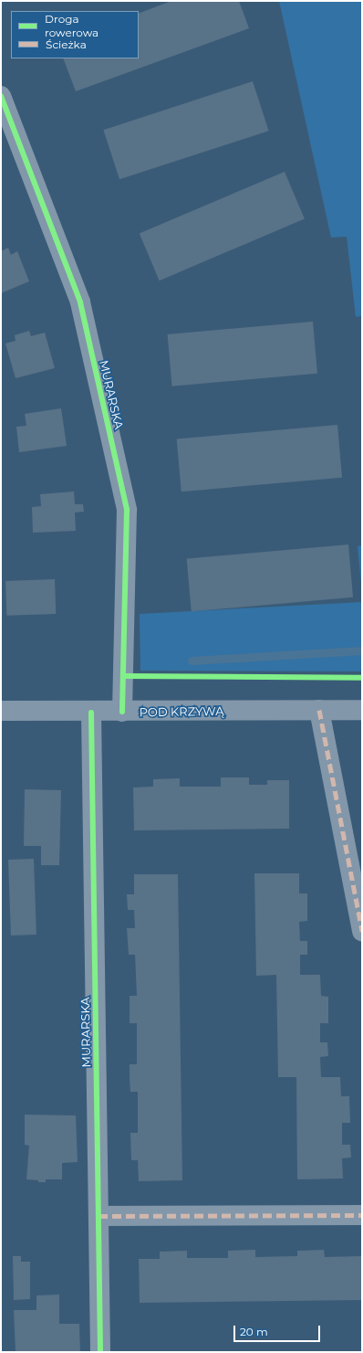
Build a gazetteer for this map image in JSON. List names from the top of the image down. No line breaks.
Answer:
{"streets":{"street":["MURARSKA","POD KRZYWĄ"]},"crossings":[["MURARSKA","POD KRZYWĄ"]],"legend":["Droga rowerowa","Ścieżka"],"scale_bar":"20 m"}
